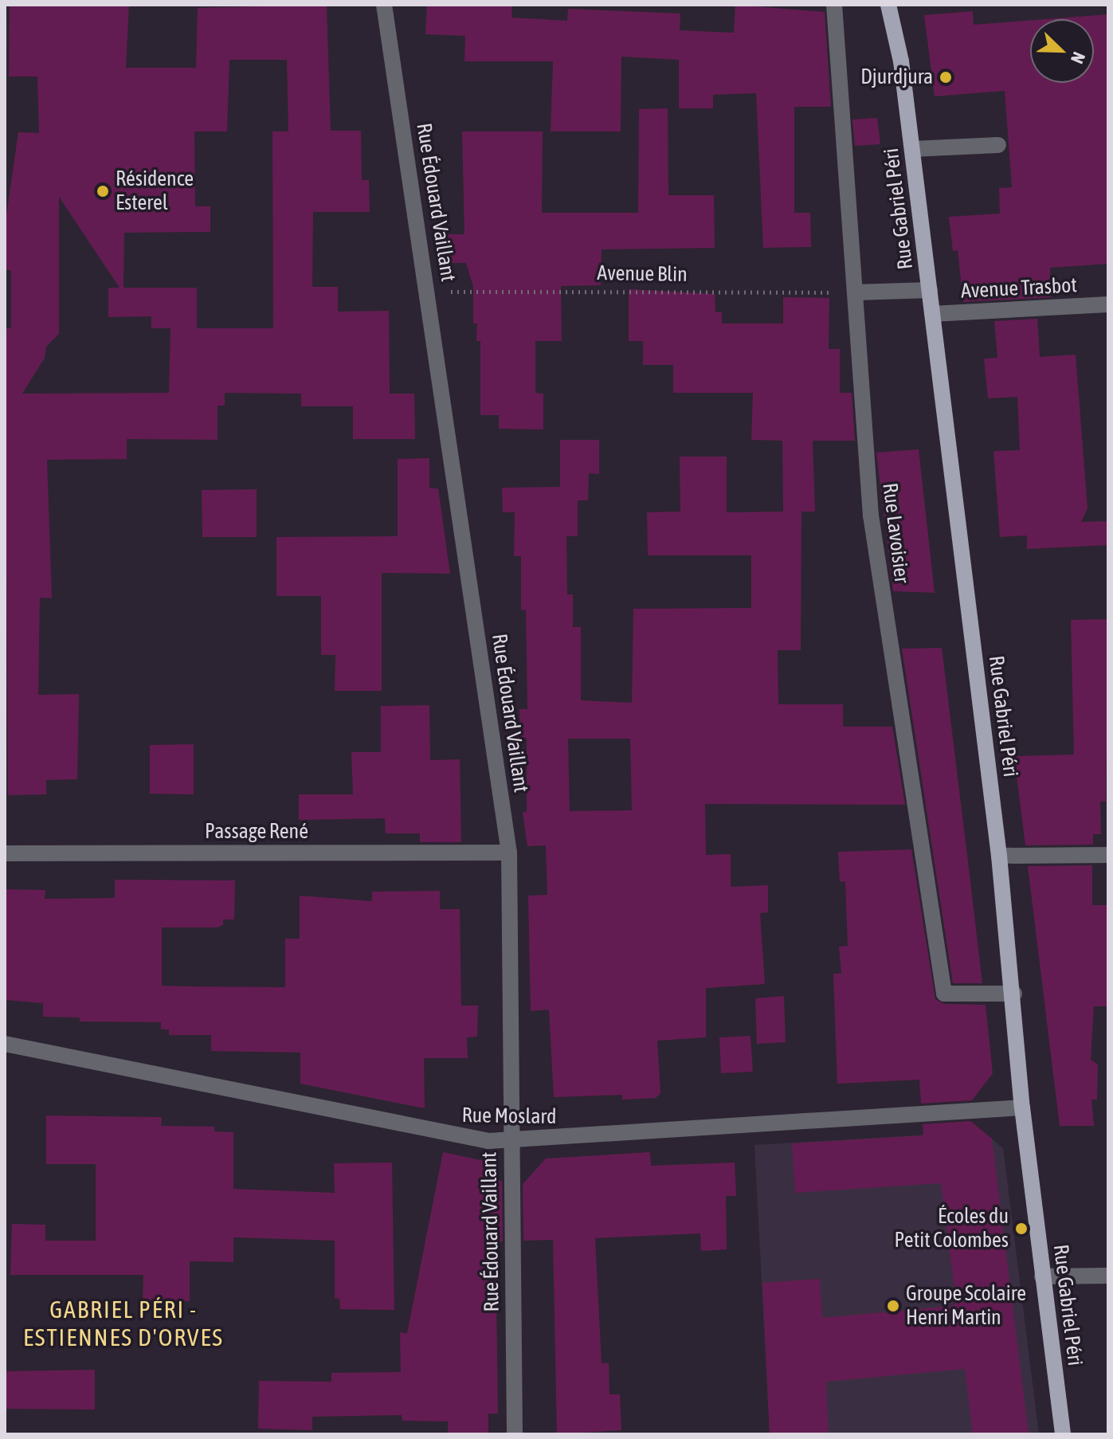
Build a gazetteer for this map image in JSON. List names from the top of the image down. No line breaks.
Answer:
{"streets":{"main road":["Rue Gabriel Péri"],"street":["Rue Édouard Vaillant","Avenue Trasbot","Rue Lavoisier","Passage René","Rue Moslard"],"path":["Avenue Blin"]},"crossings":[["Rue Édouard Vaillant","Avenue Blin"],["Rue Édouard Vaillant","Passage René"],["Rue Édouard Vaillant","Rue Moslard"],["Rue Gabriel Péri","Avenue Trasbot"],["Rue Gabriel Péri","Rue Lavoisier"],["Rue Gabriel Péri","Rue Moslard"],["Avenue Blin","Rue Lavoisier"]],"districts":["GABRIEL PÉRI - ESTIENNES D'ORVES"],"places":["Djurdjura","Résidence Esterel","Écoles du Petit Colombes","Groupe Scolaire Henri Martin"],"north":"bottom right"}
